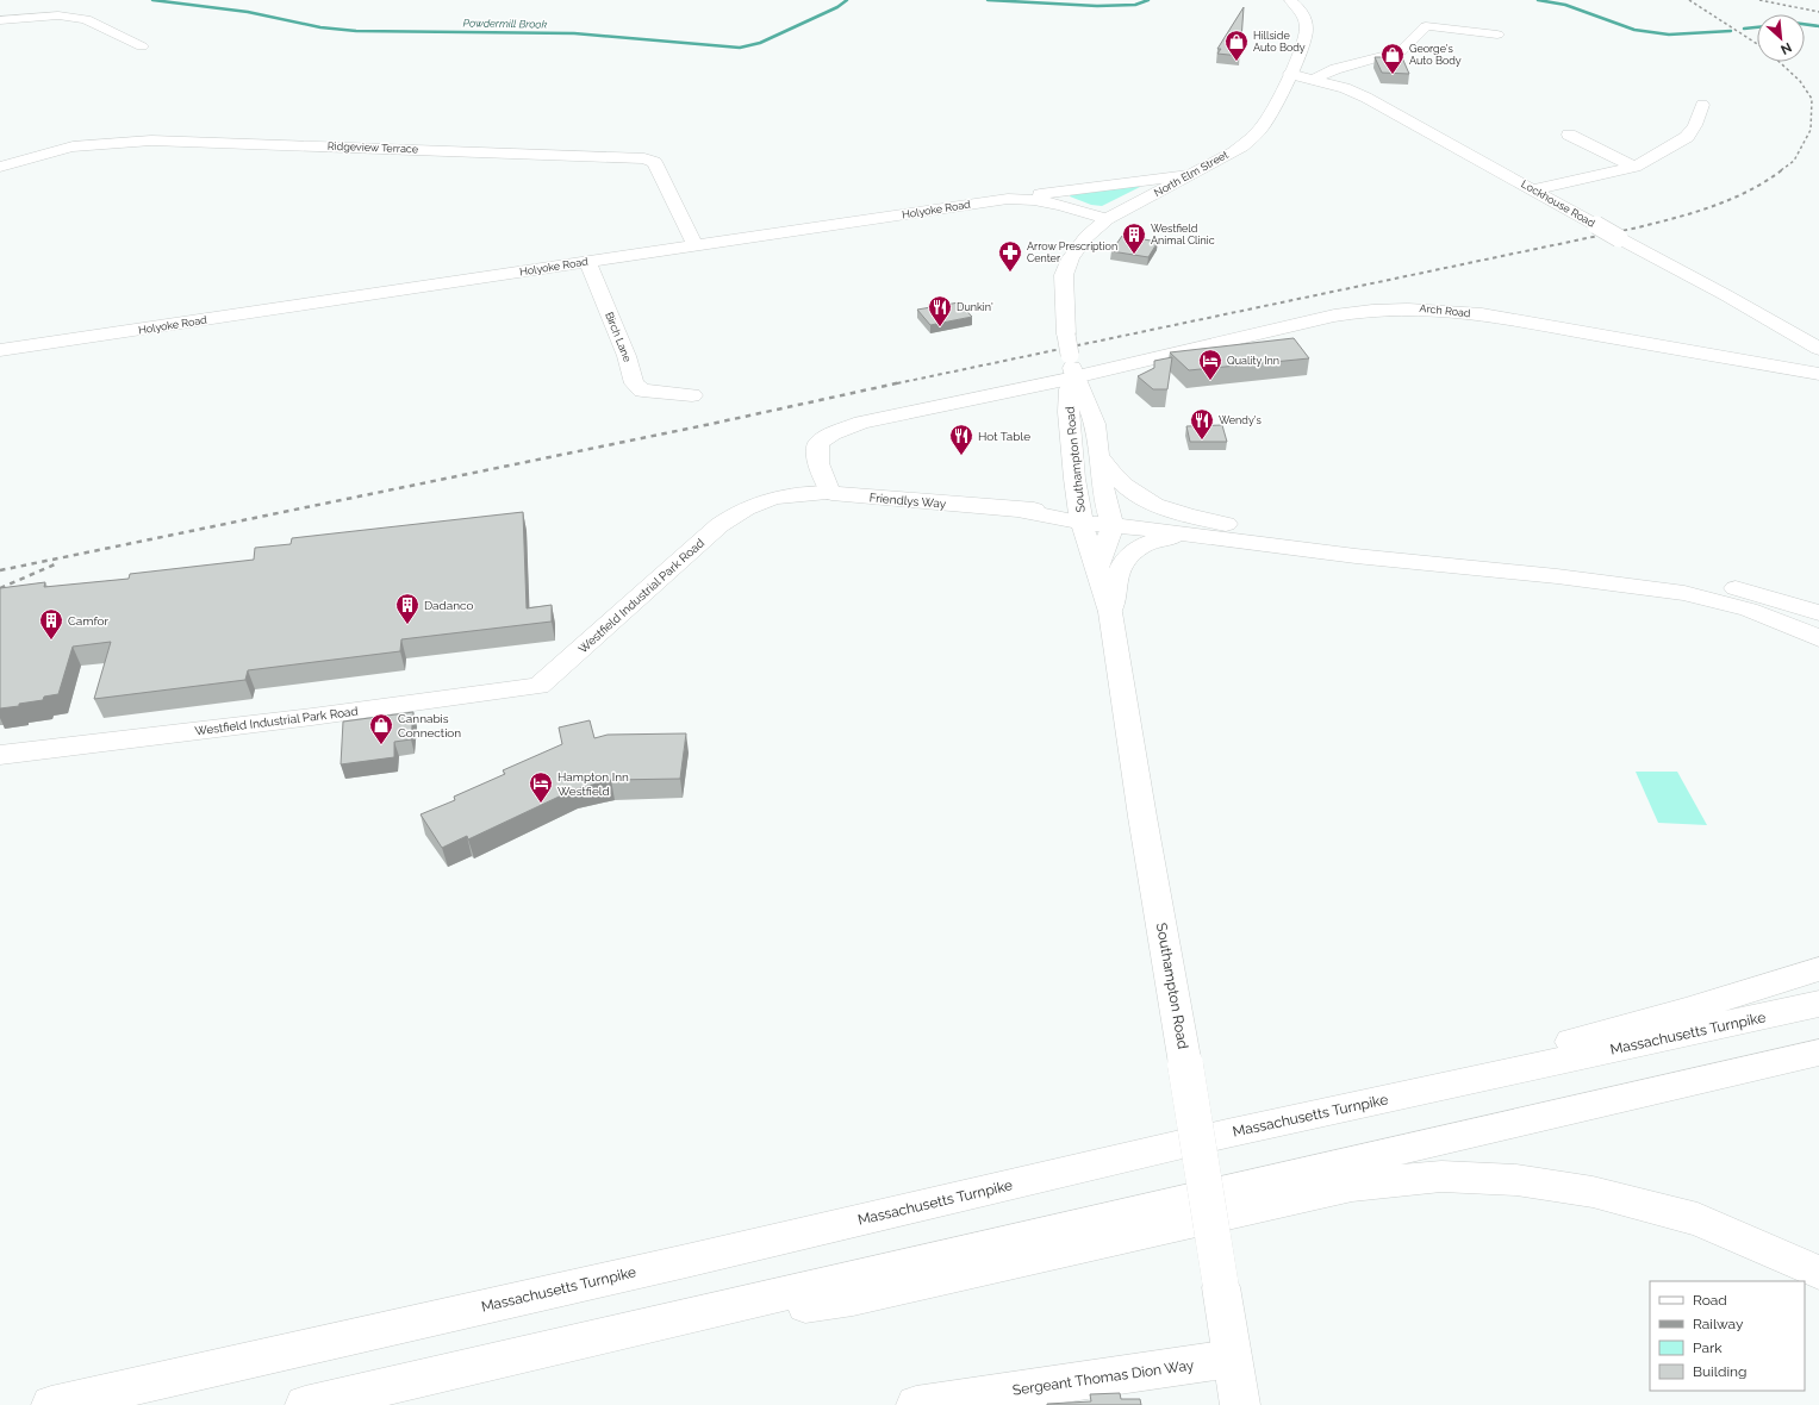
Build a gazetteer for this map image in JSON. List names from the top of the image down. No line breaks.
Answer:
{"streets":{"main road":["Ridgeview Terrace","North Elm Street","Lockhouse Road","Holyoke Road","Arch Road","Birch Lane","Southampton Road","Friendlys Way","Westfield Industrial Park Road","Massachusetts Turnpike","Sergeant Thomas Dion Way"]},"crossings":[["Ridgeview Terrace","Holyoke Road"],["North Elm Street","Lockhouse Road"],["North Elm Street","Holyoke Road"],["North Elm Street","Southampton Road"],["Holyoke Road","Birch Lane"],["Arch Road","Southampton Road"],["Arch Road","Friendlys Way"],["Southampton Road","Friendlys Way"],["Southampton Road","Sergeant Thomas Dion Way"],["Friendlys Way","Westfield Industrial Park Road"]],"water":["Powdermill Brook"],"places":{"shop":["Hillside Auto Body","George's Auto Body","Cannabis Connection"],"building":["Westfield Animal Clinic","Dadanco","Camfor"],"pharmacy":["Arrow Prescription Center"],"restaurant":["Dunkin'","Wendy's","Hot Table"],"hotel":["Quality Inn","Hampton Inn Westfield"]},"legend":["Road","Railway","Park","Building"],"north":"bottom right"}
